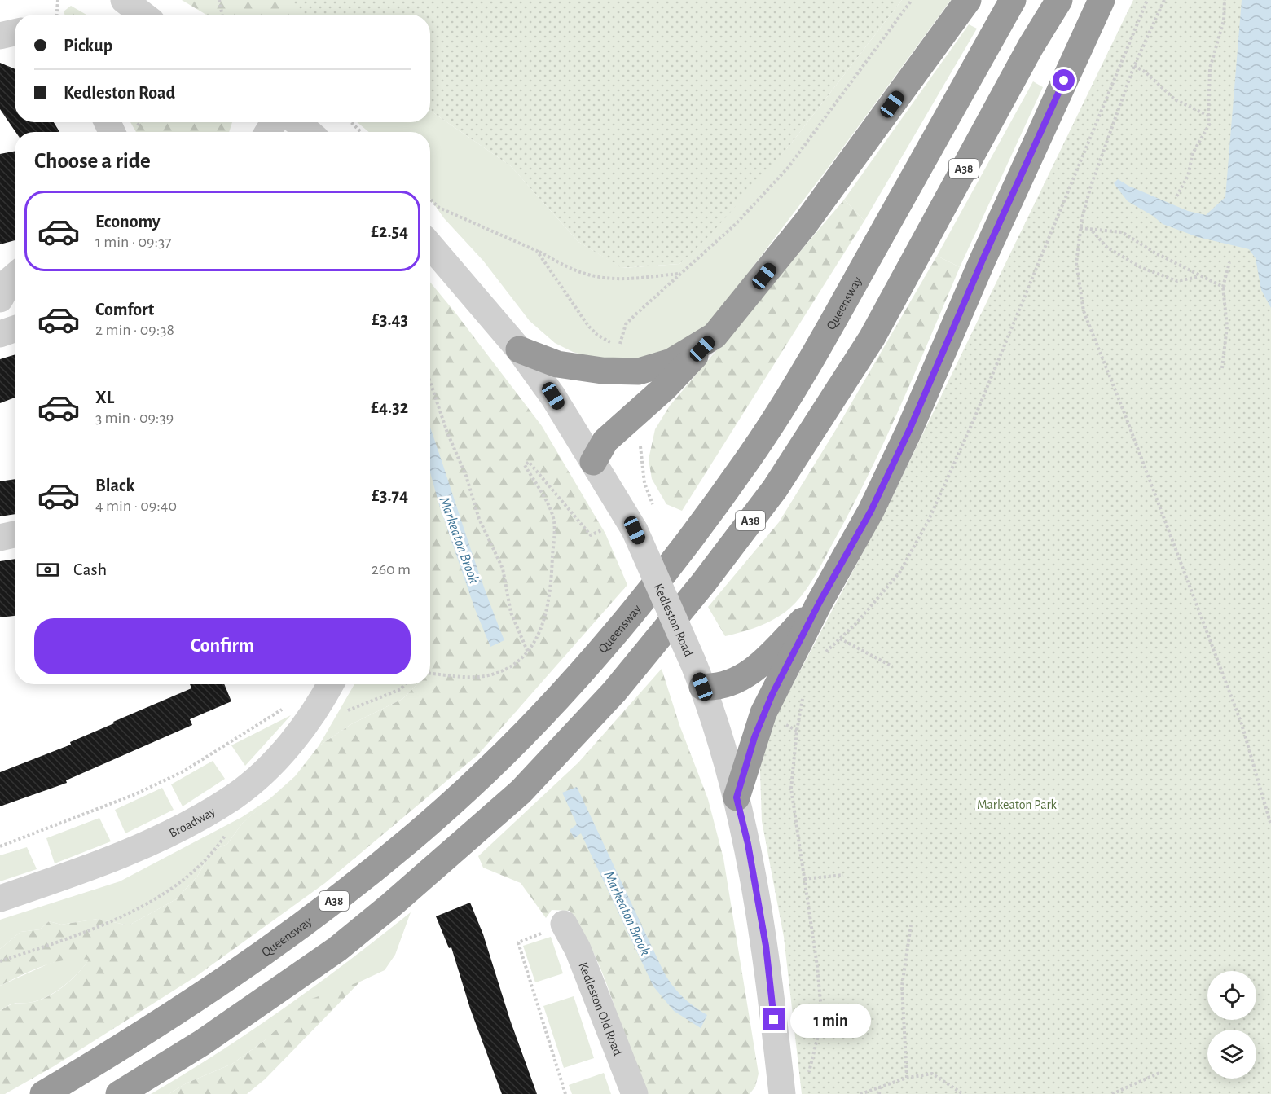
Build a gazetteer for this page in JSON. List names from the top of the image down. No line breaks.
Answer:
{"streets":{"highway":["A38","Queensway"],"street":["Kedleston Road","Broadway","Kedleston Old Road"]},"water":["Markeaton Brook"],"parks":["Markeaton Park"],"page":{"banner":["Pickup","Kedleston Road"],"heading":"Choose a ride","list":[{"name":"Economy","note":"1 min · 09:37","value":"£2.54"},{"name":"Comfort","note":"2 min · 09:38","value":"£3.43"},{"name":"XL","note":"3 min · 09:39","value":"£4.32"},{"name":"Black","note":"4 min · 09:40","value":"£3.74"}],"pay":["Cash","260 m"],"buttons":"Confirm","bubble":"1 min"}}
